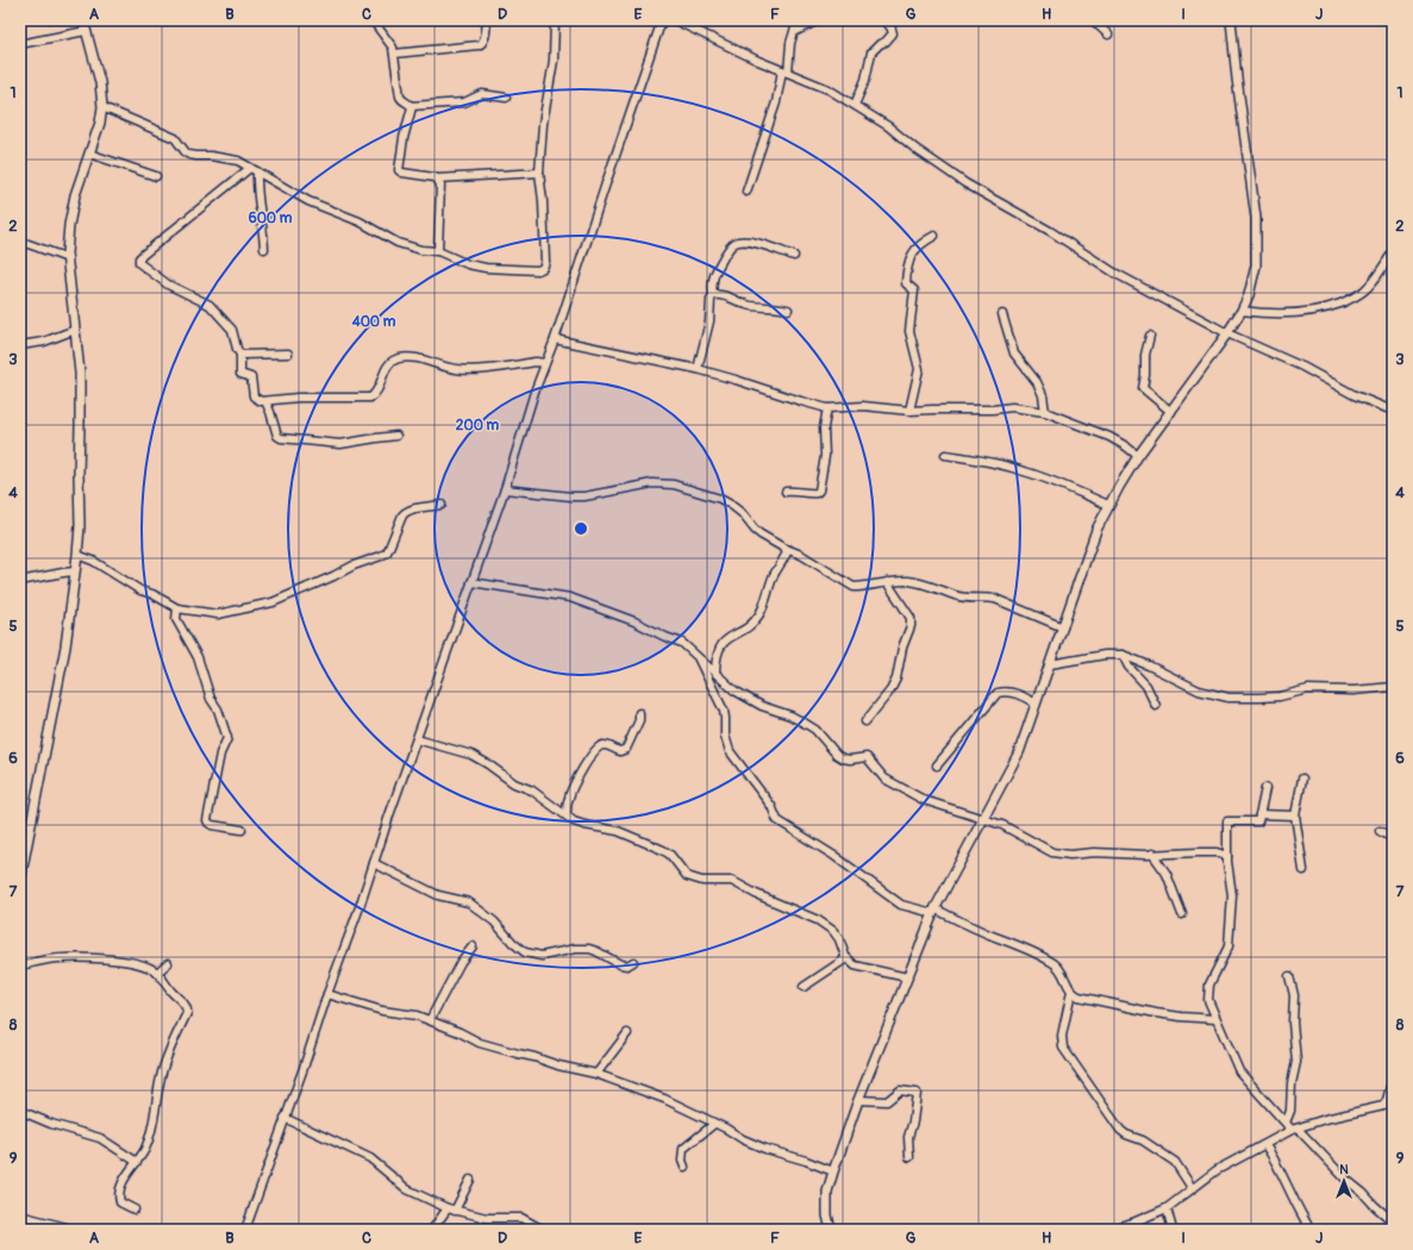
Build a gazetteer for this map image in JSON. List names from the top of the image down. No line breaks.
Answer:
{"north":"top","grid":{"columns":["A","B","C","D","E","F","G","H","I","J"],"rows":["1","2","3","4","5","6","7","8","9"]},"rings":["600 m","400 m","200 m"]}
